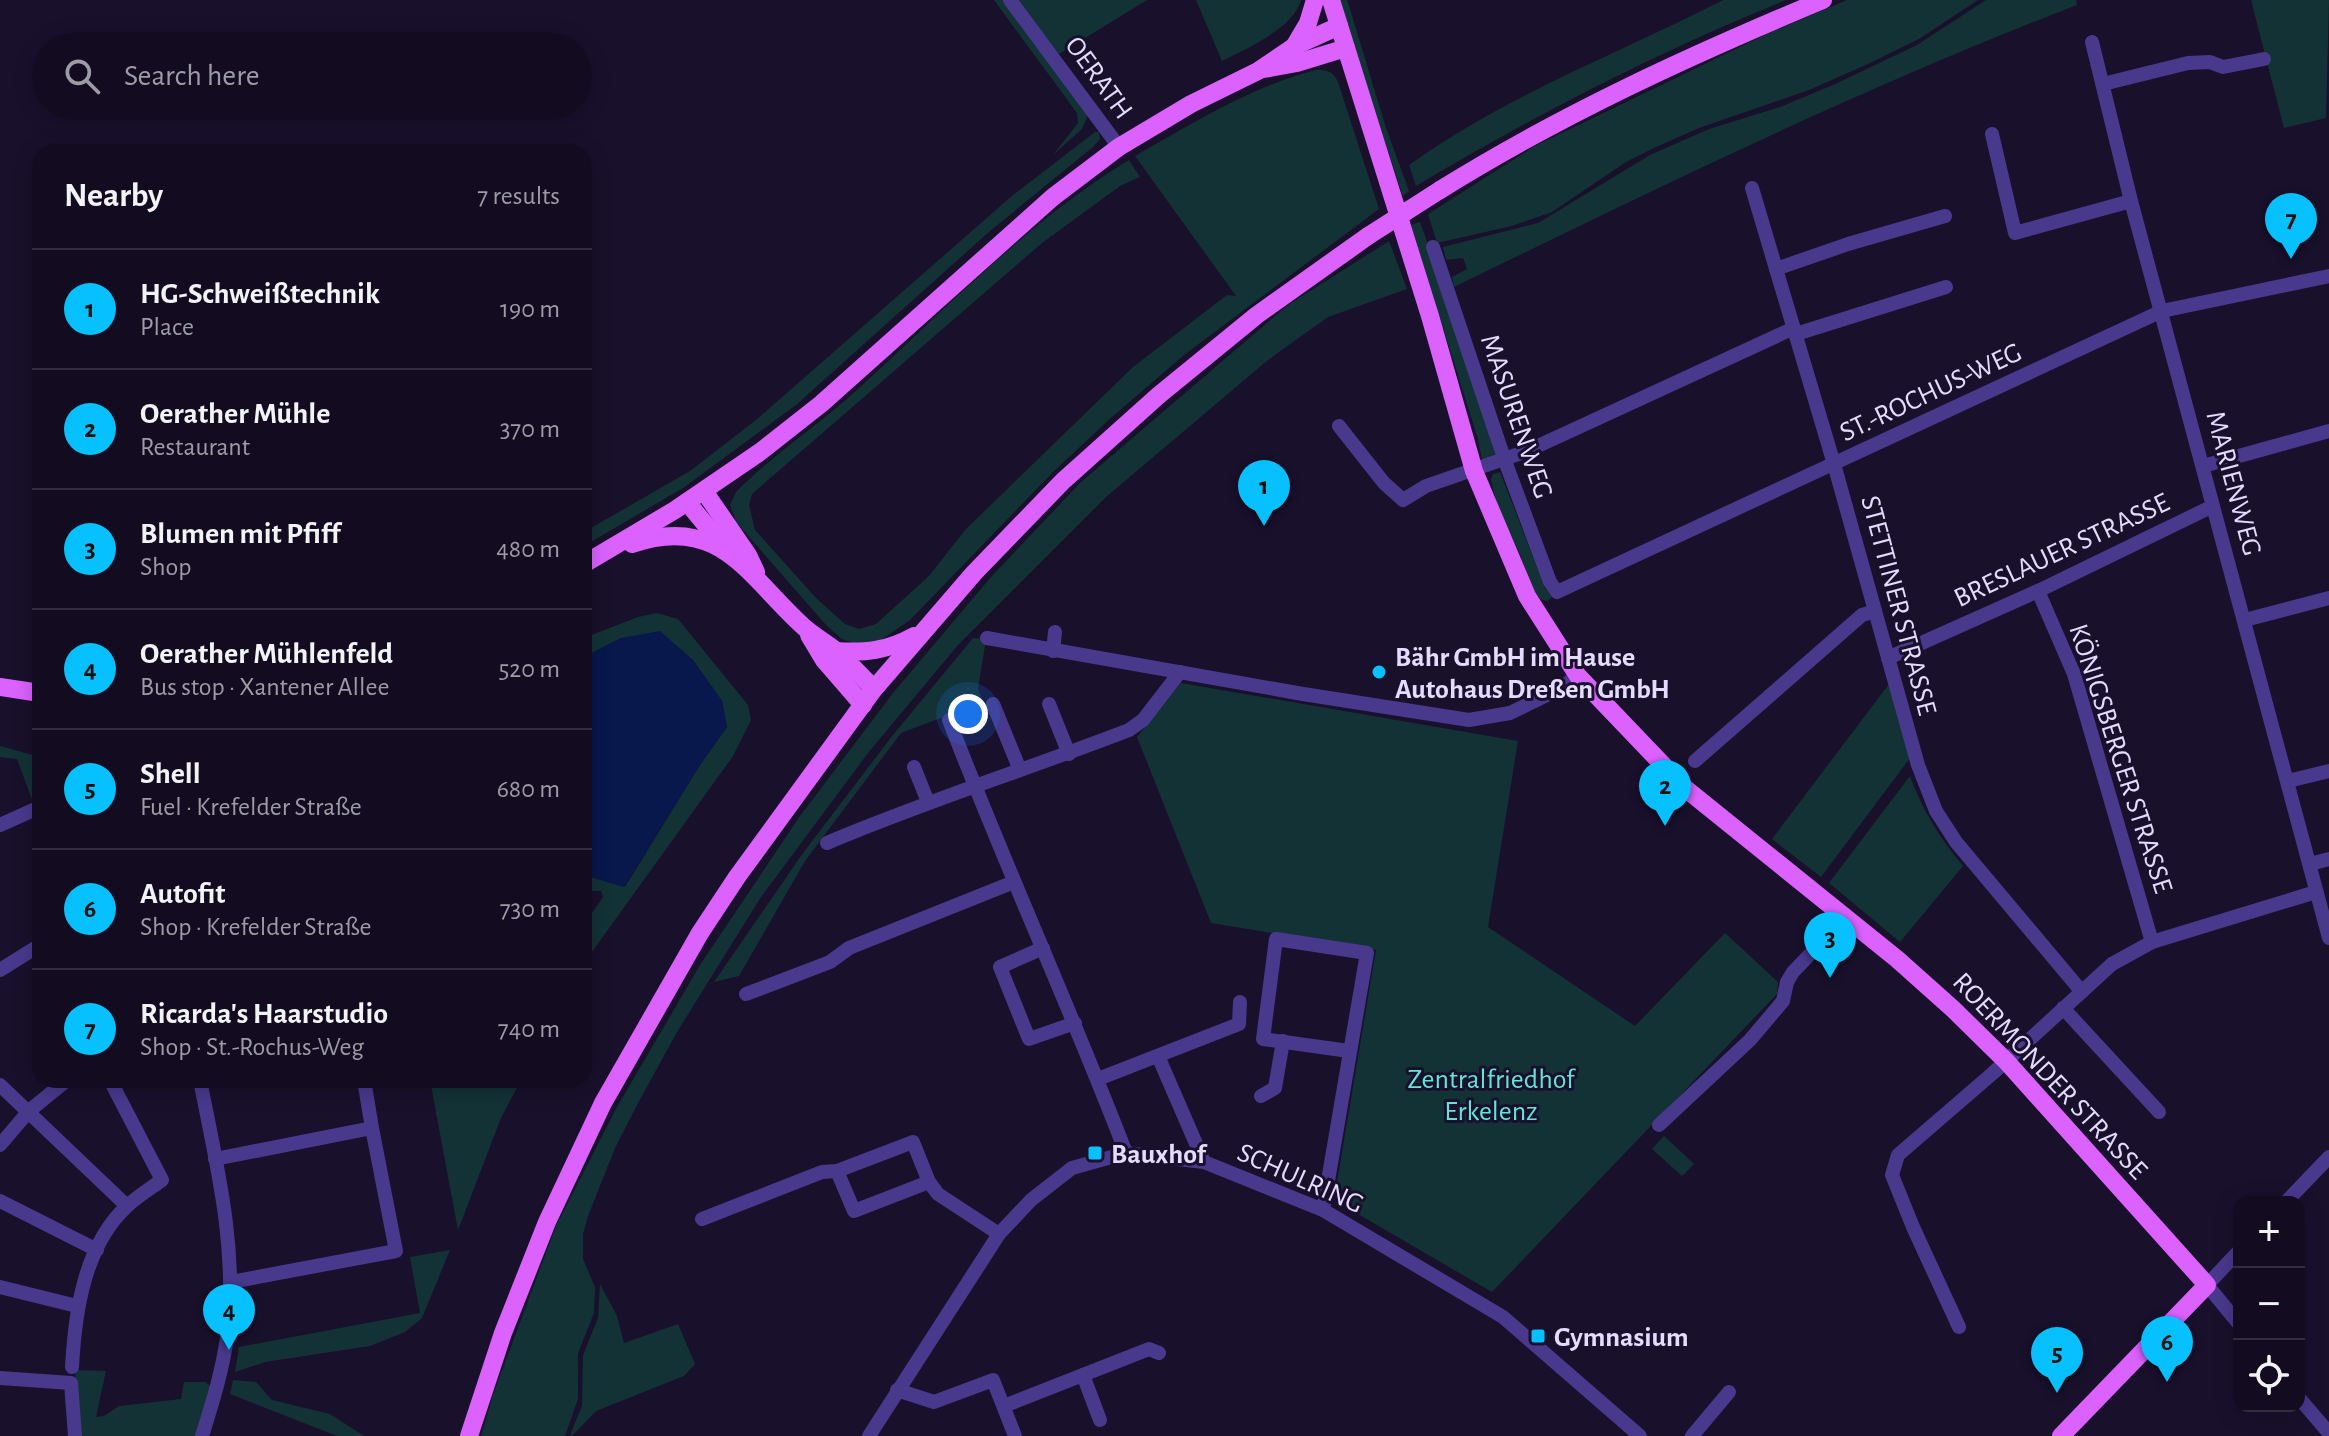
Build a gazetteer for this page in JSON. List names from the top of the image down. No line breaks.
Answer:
{"streets":{"main road":["ROERMONDER STRASSE"],"street":["OERATH","ST.-ROCHUS-WEG","MASURENWEG","MARIENWEG","BRESLAUER STRASSE","STETTINER STRASSE","KÖNIGSBERGER STRASSE","SCHULRING"]},"crossings":[["ST.-ROCHUS-WEG","MASURENWEG"],["ST.-ROCHUS-WEG","MARIENWEG"],["ST.-ROCHUS-WEG","STETTINER STRASSE"],["MARIENWEG","BRESLAUER STRASSE"],["BRESLAUER STRASSE","STETTINER STRASSE"],["BRESLAUER STRASSE","KÖNIGSBERGER STRASSE"]],"parks":["Zentralfriedhof Erkelenz"],"places":{"other":["Bähr GmbH im Hause Autohaus Dreßen GmbH"],"transit":["Bauxhof","Gymnasium"]},"page":{"search":"Search here","heading":["Nearby","7 results"],"pins":["7","1","2","3","4","6","5"],"list":[{"mark":"1","name":"HG-Schweißtechnik","note":"Place","value":"190 m"},{"mark":"2","name":"Oerather Mühle","note":"Restaurant","value":"370 m"},{"mark":"3","name":"Blumen mit Pfiff","note":"Shop","value":"480 m"},{"mark":"4","name":"Oerather Mühlenfeld","note":"Bus stop · Xantener Allee","value":"520 m"},{"mark":"5","name":"Shell","note":"Fuel · Krefelder Straße","value":"680 m"},{"mark":"6","name":"Autofit","note":"Shop · Krefelder Straße","value":"730 m"},{"mark":"7","name":"Ricarda's Haarstudio","note":"Shop · St.-Rochus-Weg","value":"740 m"}],"map_buttons":["+","−"]}}
